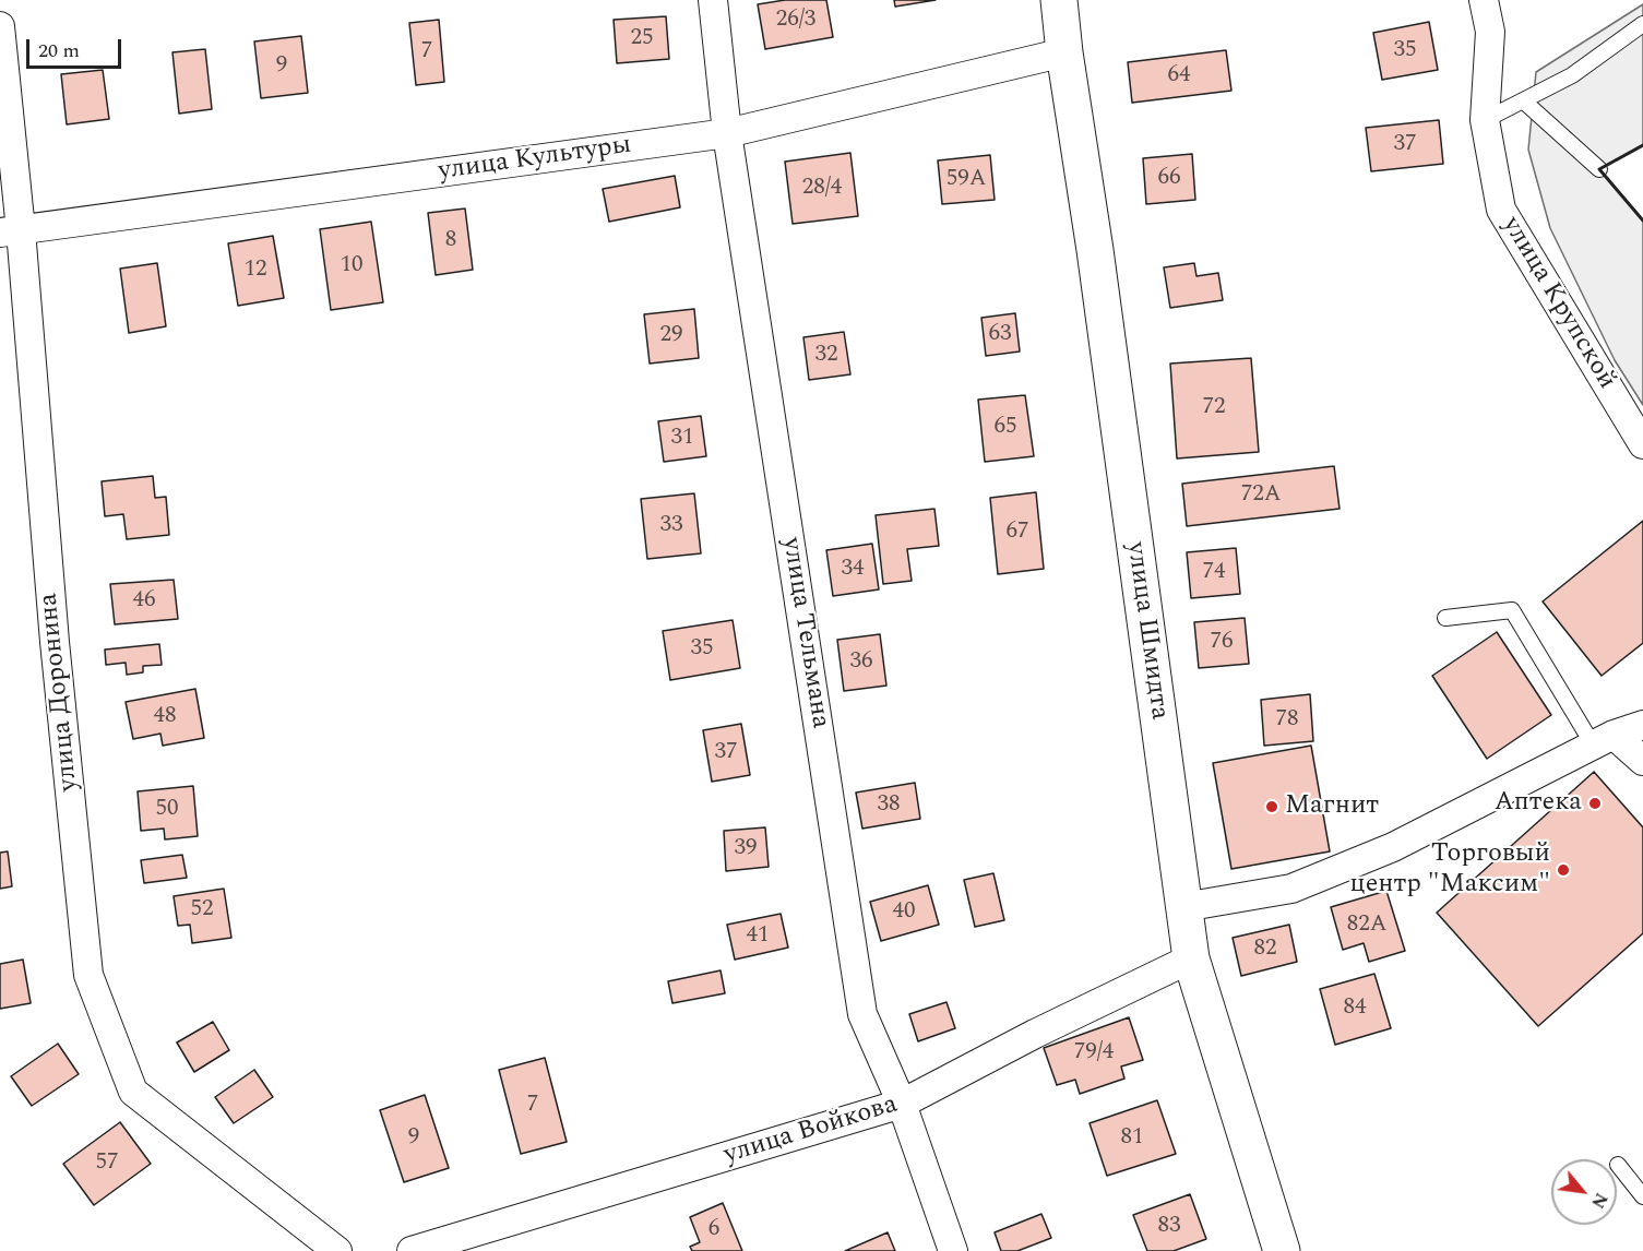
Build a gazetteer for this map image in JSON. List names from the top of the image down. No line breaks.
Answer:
{"streets":{"main road":["улица Шмидта"],"street":["улица Культуры","улица Крупской","улица Тельмана","улица Доронина","улица Войкова"]},"crossings":[["улица Культуры","улица Шмидта"],["улица Культуры","улица Тельмана"],["улица Культуры","улица Доронина"],["улица Шмидта","улица Войкова"],["улица Тельмана","улица Войкова"]],"places":["Аптека","Магнит","Торговый центр \"Максим\""],"house_numbers":["26/3","25","35","7","9","64","37","66","59А","28/4","8","10","12","63","29","32","72","65","31","72А","33","67","34","74","46","76","35","36","48","78","37","38","50","39","52","40","82А","41","82","84","79/4","7","9","81","57","83","6"],"scale_bar":"20 m","north":"bottom right"}
